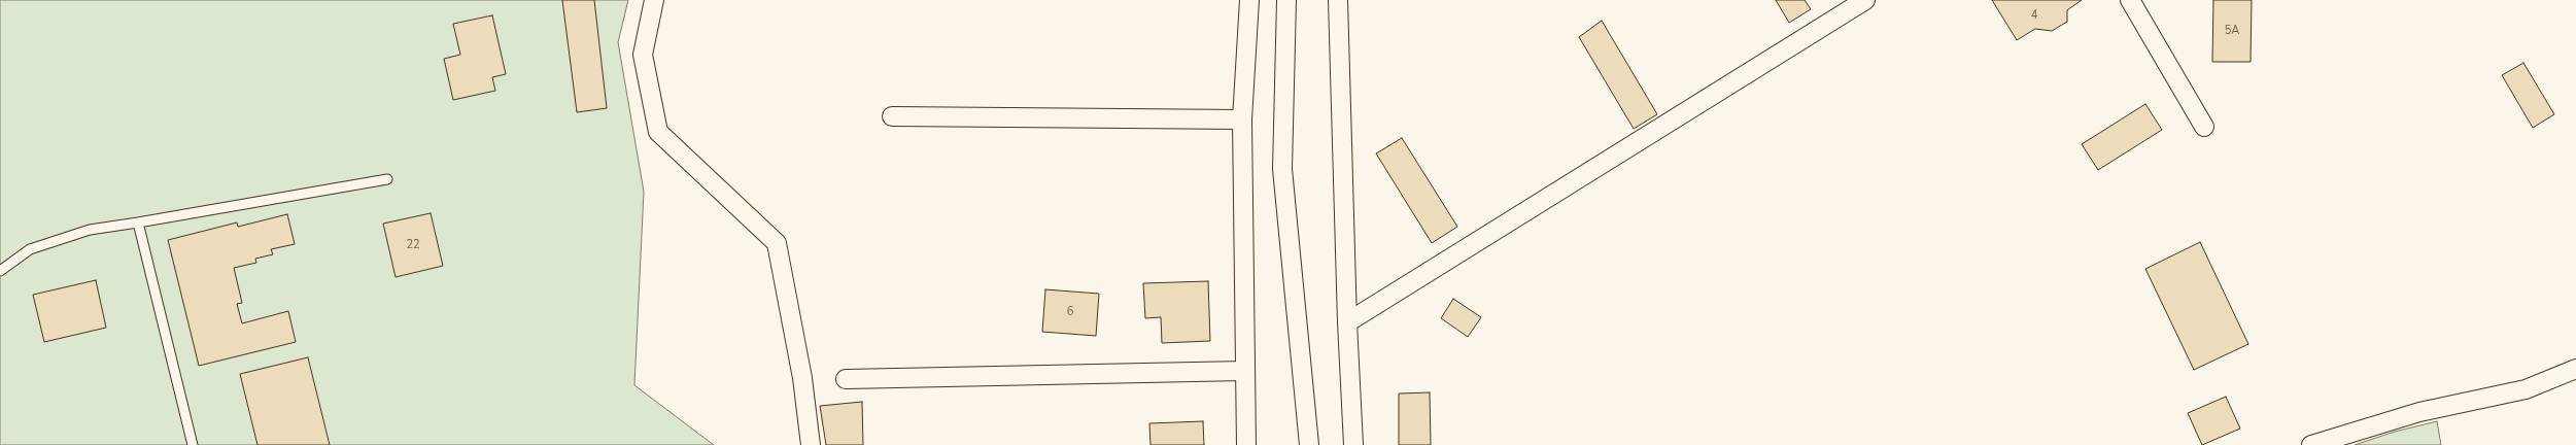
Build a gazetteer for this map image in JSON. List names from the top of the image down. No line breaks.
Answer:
{"house_numbers":["4","5А","22","6"]}
